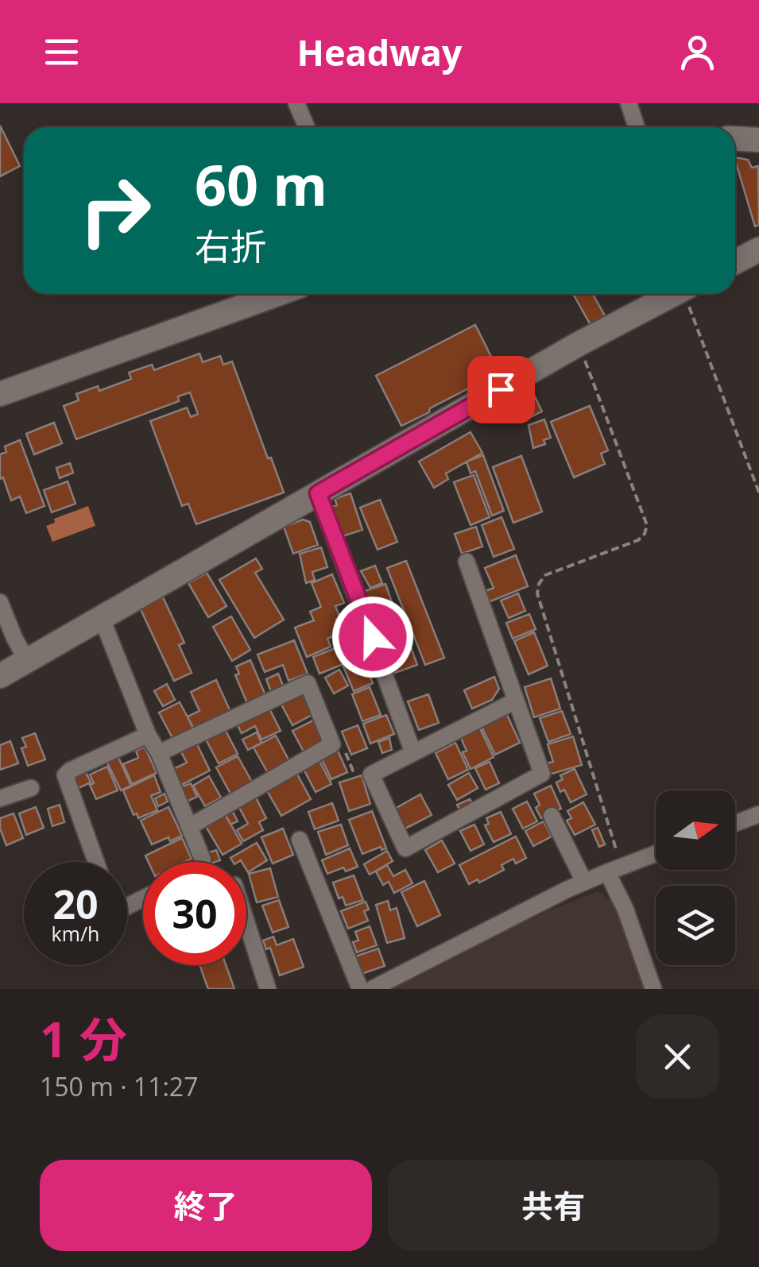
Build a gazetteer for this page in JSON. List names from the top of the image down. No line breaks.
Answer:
{"north":"right","page":{"header":"Headway","turn":["60 m","右折"],"speed":"20 km/h","limit":"30","heading":["1 分","150 m · 11:27"],"buttons":["終了","共有"]}}
